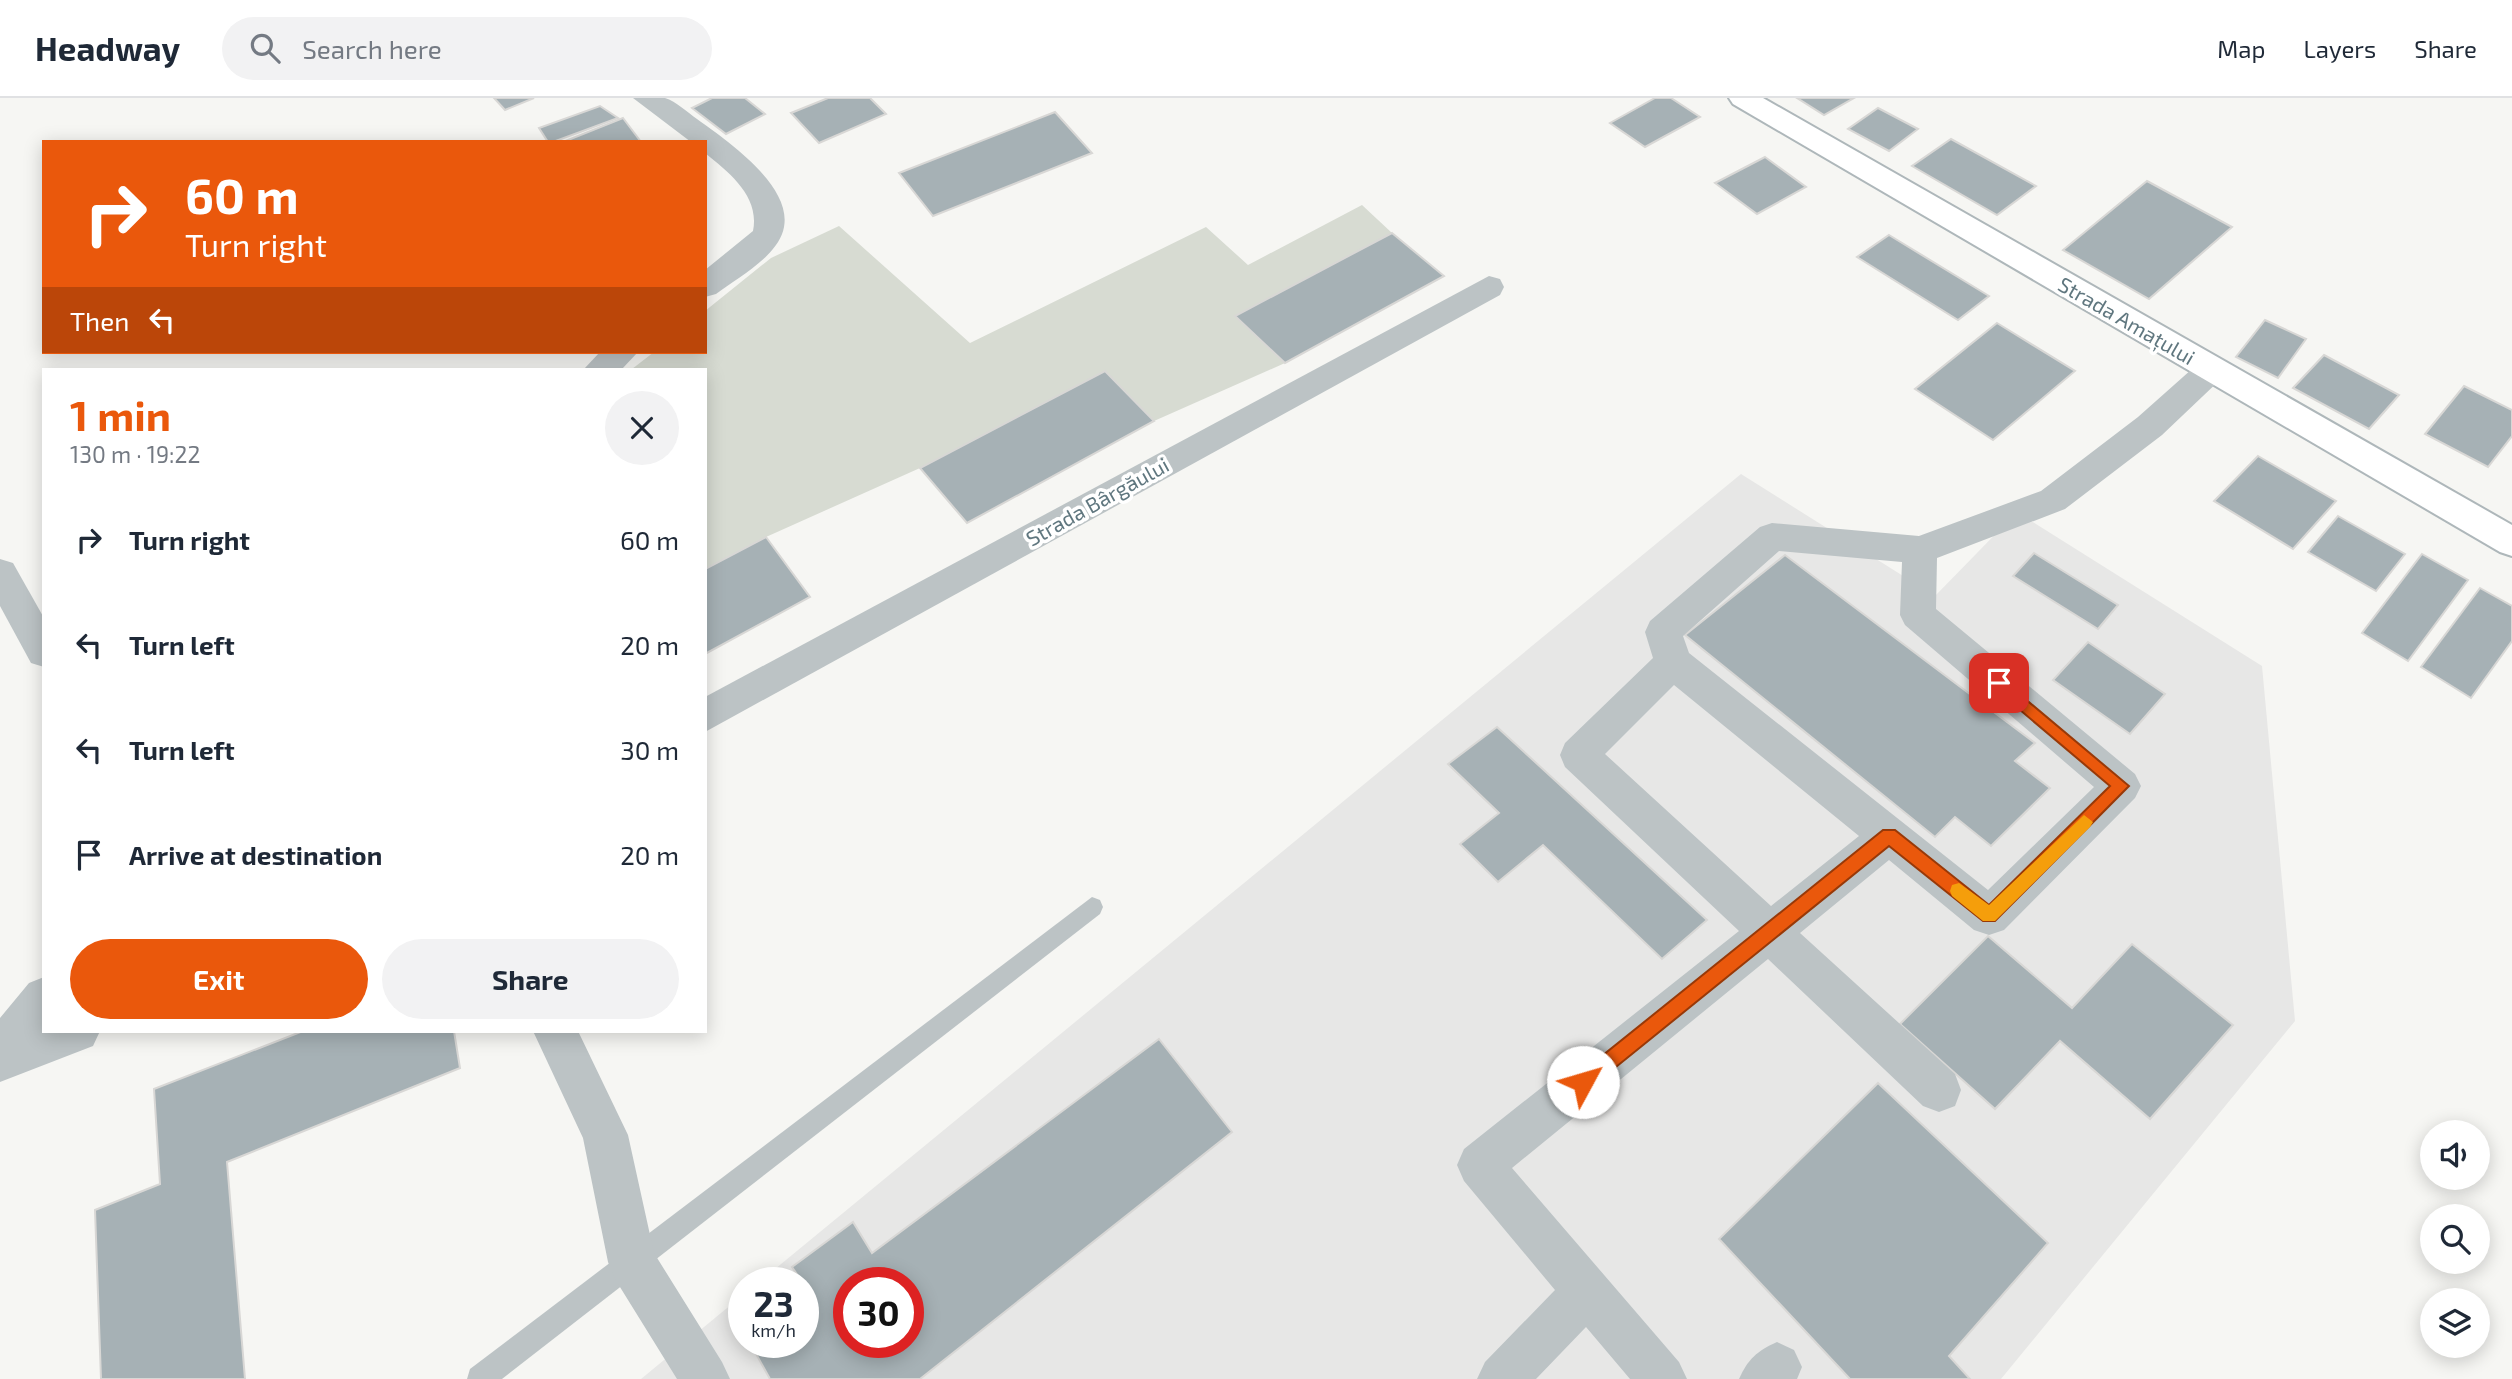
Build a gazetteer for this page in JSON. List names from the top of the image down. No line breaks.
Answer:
{"streets":{"main road":["Strada Amațului"],"street":["Strada Bârgăului"]},"page":{"header":"Headway","search":"Search here","nav":["Map","Layers","Share"],"turn":["60 m","Turn right"],"then":"Then","heading":["1 min","130 m · 19:22"],"list":[{"name":"Turn right","value":"60 m"},{"name":"Turn left","value":"20 m"},{"name":"Turn left","value":"30 m"},{"name":"Arrive at destination","value":"20 m"}],"buttons":["Exit","Share"],"speed":"23 km/h","limit":"30"}}
